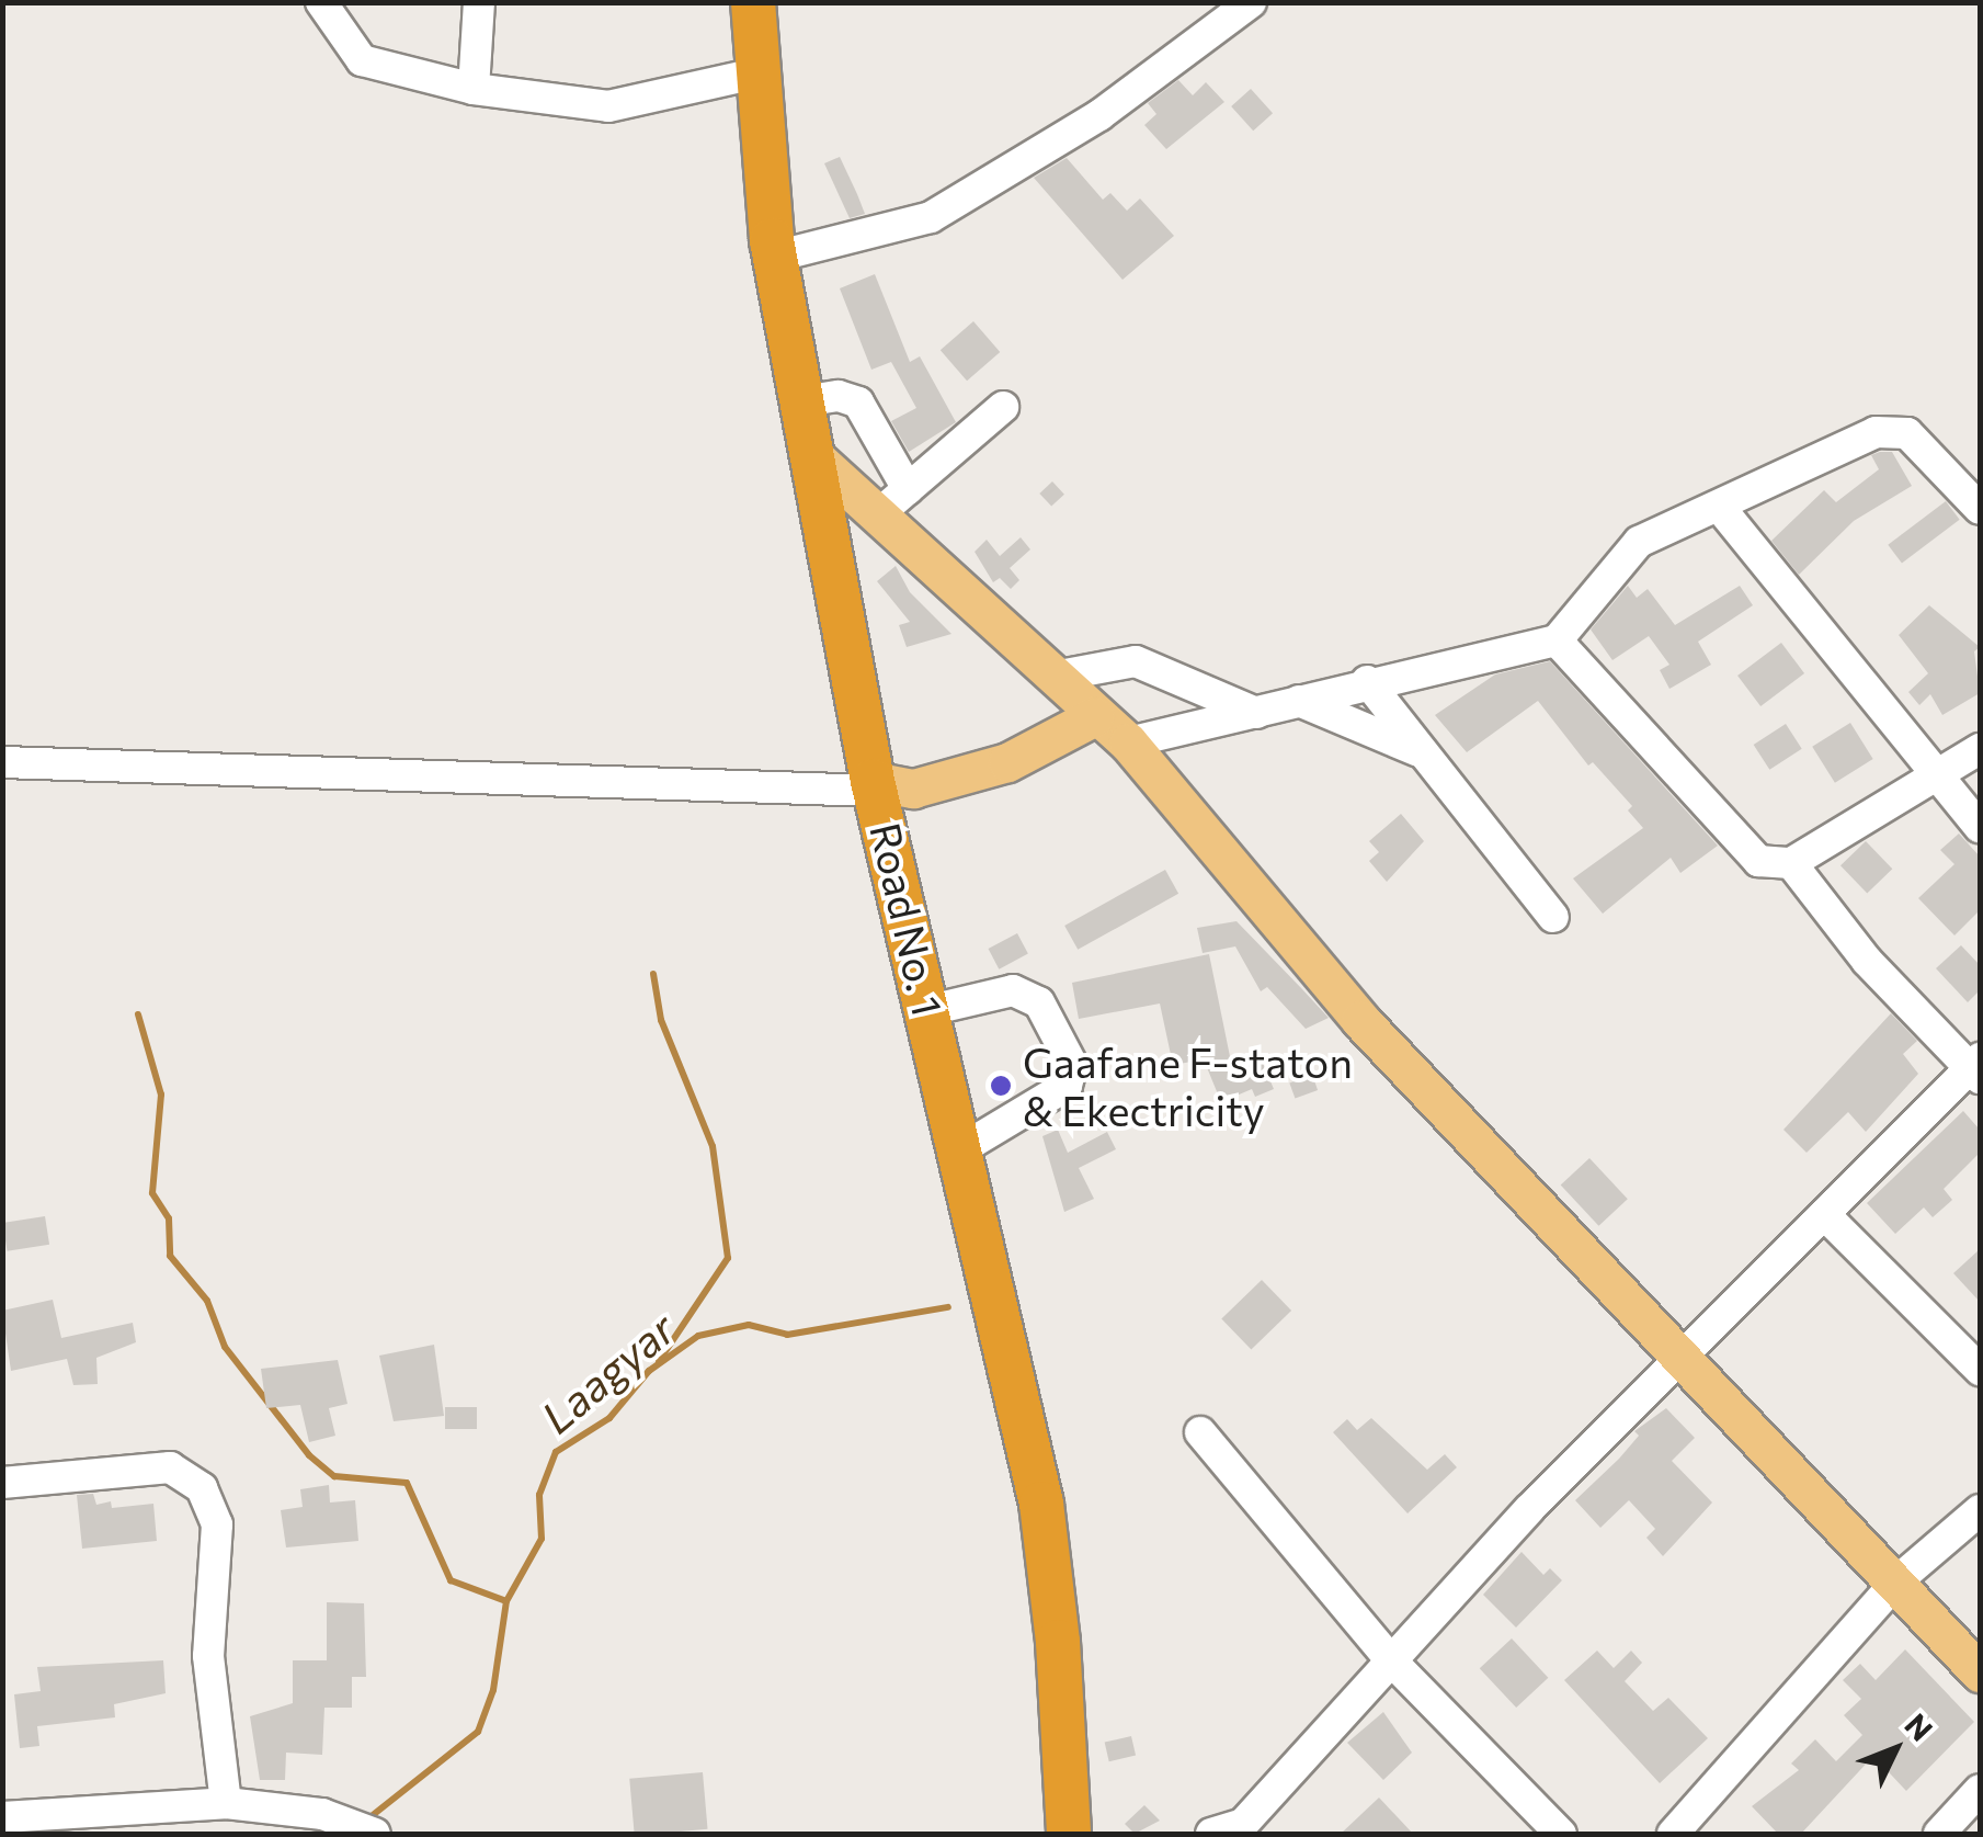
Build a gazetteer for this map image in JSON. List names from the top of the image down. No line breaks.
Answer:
{"streets":{"highway":["Road No. 1"]},"water":["Laagyar"],"places":["Gaafane F-staton & Ekectricity"],"north":"top right"}
